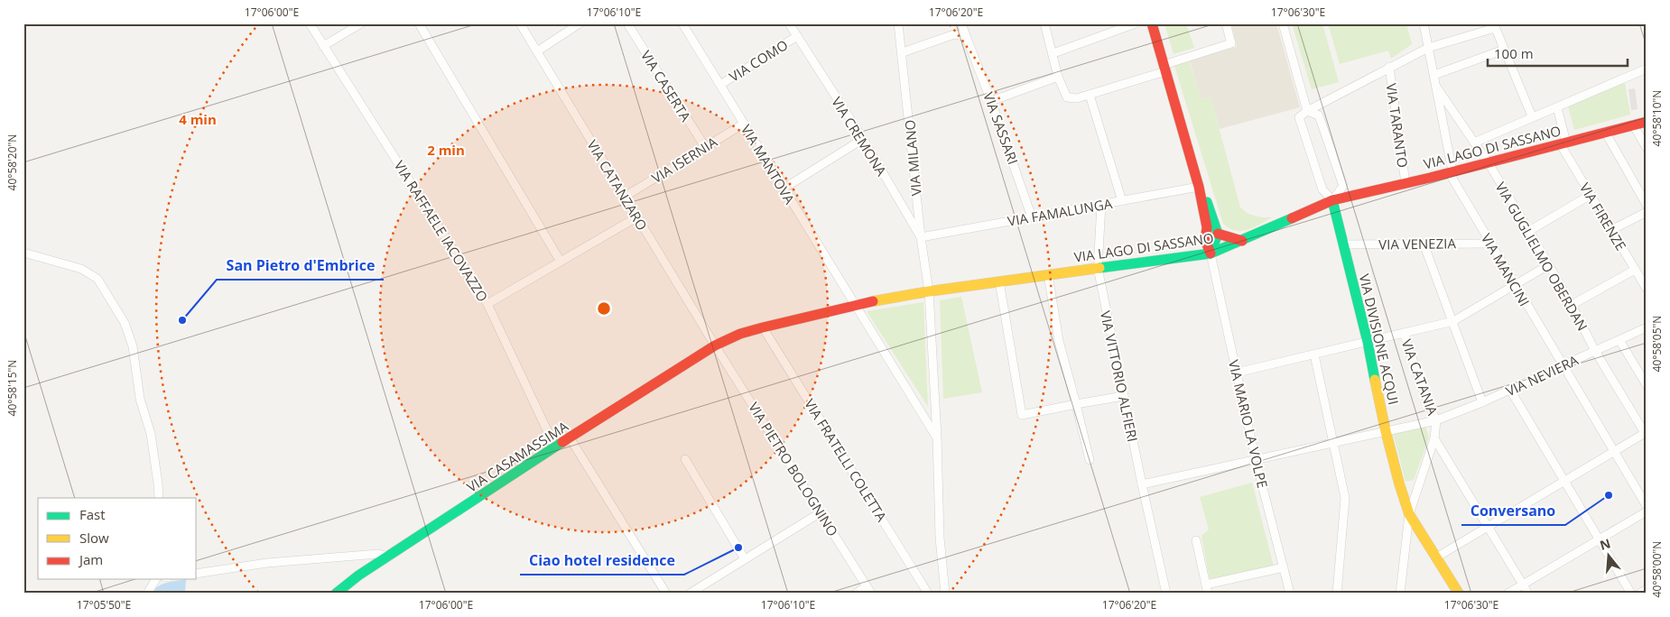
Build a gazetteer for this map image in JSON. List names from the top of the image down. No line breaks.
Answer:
{"streets":{"main road":["VIA LAGO DI SASSANO","VIA DIVISIONE ACQUI","VIA CASAMASSIMA"],"street":["VIA COMO","VIA CASERTA","VIA TARANTO","VIA SASSARI","VIA CREMONA","VIA MILANO","VIA ISERNIA","VIA MANTOVA","VIA CATANZARO","VIA FAMALUNGA","VIA FIRENZE","VIA RAFFAELE IACOVAZZO","VIA VENEZIA","VIA GUGLIELMO OBERDAN","VIA MANCINI","VIA NEVIERA","VIA VITTORIO ALFIERI","VIA CATANIA","VIA MARIO LA VOLPE","VIA FRATELLI COLETTA","VIA PIETRO BOLOGNINO"]},"crossings":[["VIA COMO","VIA CREMONA"],["VIA COMO","VIA MANTOVA"],["VIA CASERTA","VIA ISERNIA"],["VIA TARANTO","VIA LAGO DI SASSANO"],["VIA SASSARI","VIA FAMALUNGA"],["VIA CREMONA","VIA MILANO"],["VIA CREMONA","VIA FAMALUNGA"],["VIA LAGO DI SASSANO","VIA MILANO"],["VIA LAGO DI SASSANO","VIA MANTOVA"],["VIA LAGO DI SASSANO","VIA CATANZARO"],["VIA LAGO DI SASSANO","VIA FIRENZE"],["VIA LAGO DI SASSANO","VIA GUGLIELMO OBERDAN"],["VIA LAGO DI SASSANO","VIA MANCINI"],["VIA LAGO DI SASSANO","VIA DIVISIONE ACQUI"],["VIA LAGO DI SASSANO","VIA VITTORIO ALFIERI"],["VIA LAGO DI SASSANO","VIA MARIO LA VOLPE"],["VIA LAGO DI SASSANO","VIA CASAMASSIMA"],["VIA LAGO DI SASSANO","VIA FRATELLI COLETTA"],["VIA LAGO DI SASSANO","VIA PIETRO BOLOGNINO"],["VIA MILANO","VIA MANTOVA"],["VIA MILANO","VIA FAMALUNGA"],["VIA ISERNIA","VIA MANTOVA"],["VIA ISERNIA","VIA CATANZARO"],["VIA CATANZARO","VIA CASAMASSIMA"],["VIA CATANZARO","VIA PIETRO BOLOGNINO"],["VIA FAMALUNGA","VIA VITTORIO ALFIERI"],["VIA RAFFAELE IACOVAZZO","VIA CASAMASSIMA"],["VIA VENEZIA","VIA MANCINI"],["VIA VENEZIA","VIA DIVISIONE ACQUI"],["VIA GUGLIELMO OBERDAN","VIA MANCINI"],["VIA GUGLIELMO OBERDAN","VIA NEVIERA"],["VIA MANCINI","VIA NEVIERA"],["VIA DIVISIONE ACQUI","VIA NEVIERA"],["VIA NEVIERA","VIA VITTORIO ALFIERI"],["VIA NEVIERA","VIA CATANIA"],["VIA NEVIERA","VIA MARIO LA VOLPE"],["VIA CASAMASSIMA","VIA PIETRO BOLOGNINO"]],"places":["San Pietro d'Embrice","Conversano","Ciao hotel residence"],"legend":["Fast","Slow","Jam"],"scale_bar":"100 m","north":"top","coordinates":["17°06'00\"E","17°06'10\"E","17°06'20\"E","17°06'30\"E","40°58'10\"N","40°58'20\"N","40°58'05\"N","40°58'15\"N","40°58'00\"N","17°05'50\"E"],"rings":["4 min","2 min"]}
